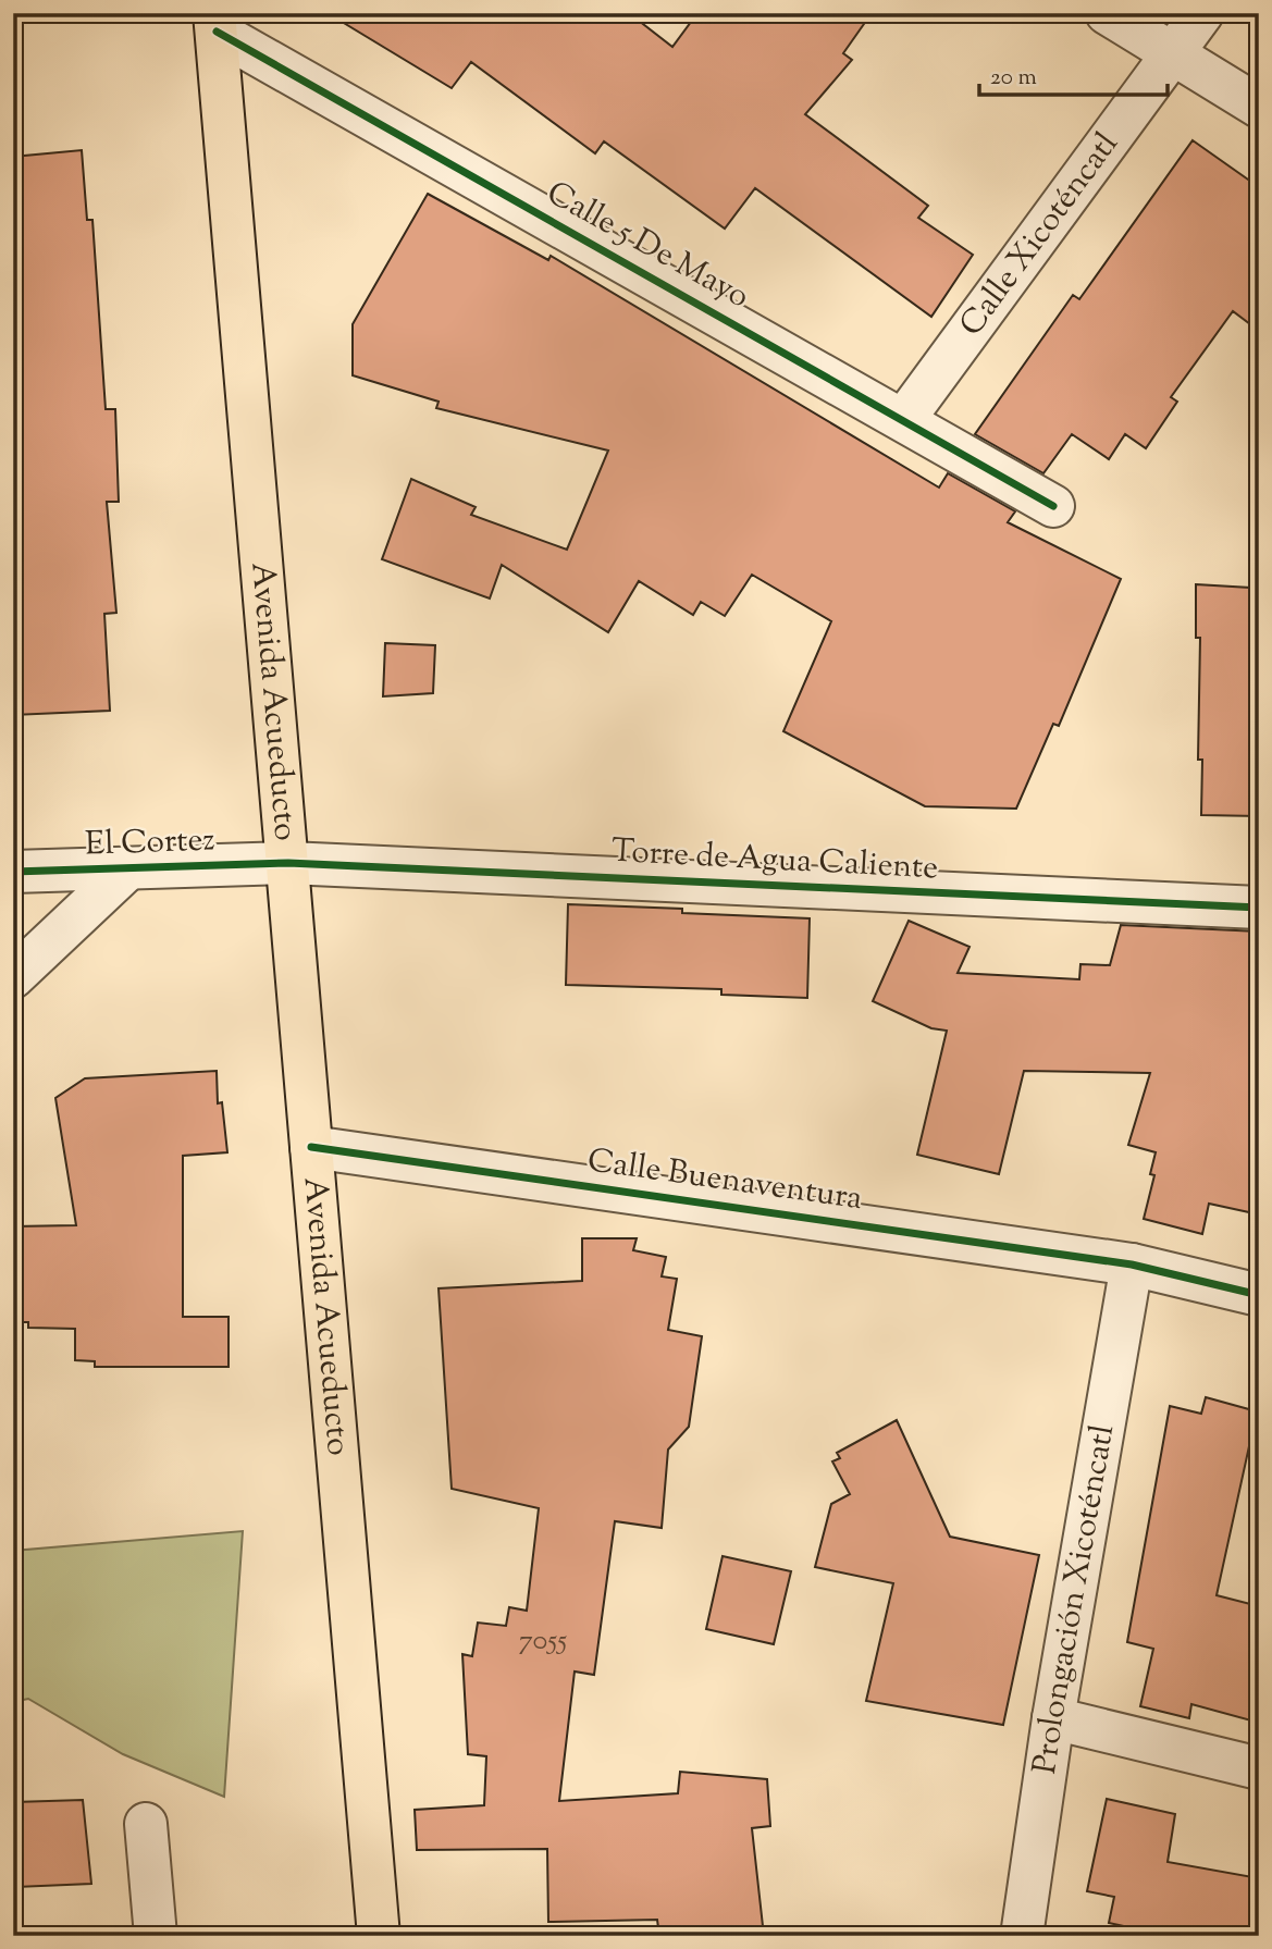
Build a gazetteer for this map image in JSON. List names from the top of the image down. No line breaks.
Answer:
{"streets":{"main road":["Avenida Acueducto"],"street":["Calle Xicoténcatl","Calle 5 De Mayo","El Cortez","Torre de Agua Caliente","Calle Buenaventura","Prolongación Xicoténcatl"]},"crossings":[["Calle Xicoténcatl","Calle 5 De Mayo"],["Calle 5 De Mayo","Avenida Acueducto"],["Avenida Acueducto","El Cortez"],["Avenida Acueducto","Torre de Agua Caliente"],["Avenida Acueducto","Calle Buenaventura"],["El Cortez","Torre de Agua Caliente"],["Calle Buenaventura","Prolongación Xicoténcatl"]],"house_numbers":["7055"],"scale_bar":"20 m"}
